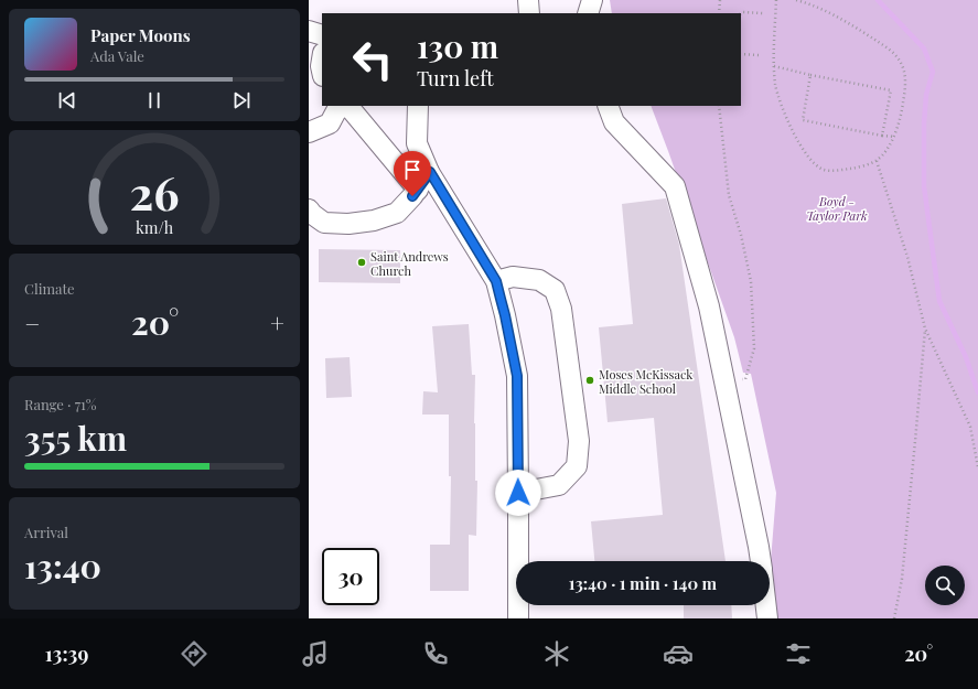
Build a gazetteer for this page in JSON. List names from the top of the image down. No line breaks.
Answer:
{"parks":["Boyd - Taylor Park"],"places":["Saint Andrews Church","Moses McKissack Middle School"],"page":{"turn":["130 m","Turn left"],"song":["Paper Moons","Ada Vale"],"tile":["Climate",["Range · 71%","355 km"],["Arrival","13:40"]],"heat":["−","20°","+"],"limit":"30","trip":"13:40 · 1 min · 140 m","tabs":["13:39","20°"],"gauge":["26","km/h"]}}
